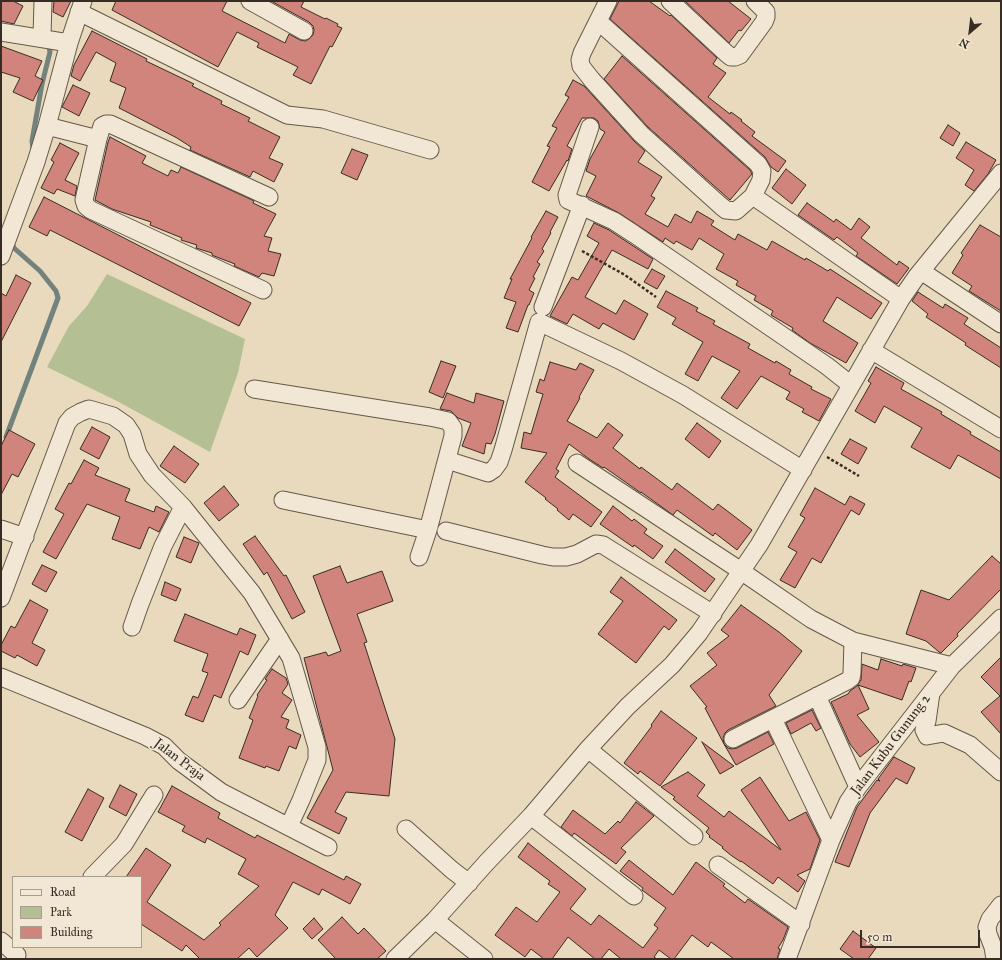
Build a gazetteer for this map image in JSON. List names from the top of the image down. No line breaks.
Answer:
{"streets":{"street":["Jalan Kubu Gunung 2","Jalan Praja"]},"legend":["Road","Park","Building"],"scale_bar":"50 m","north":"bottom left"}
